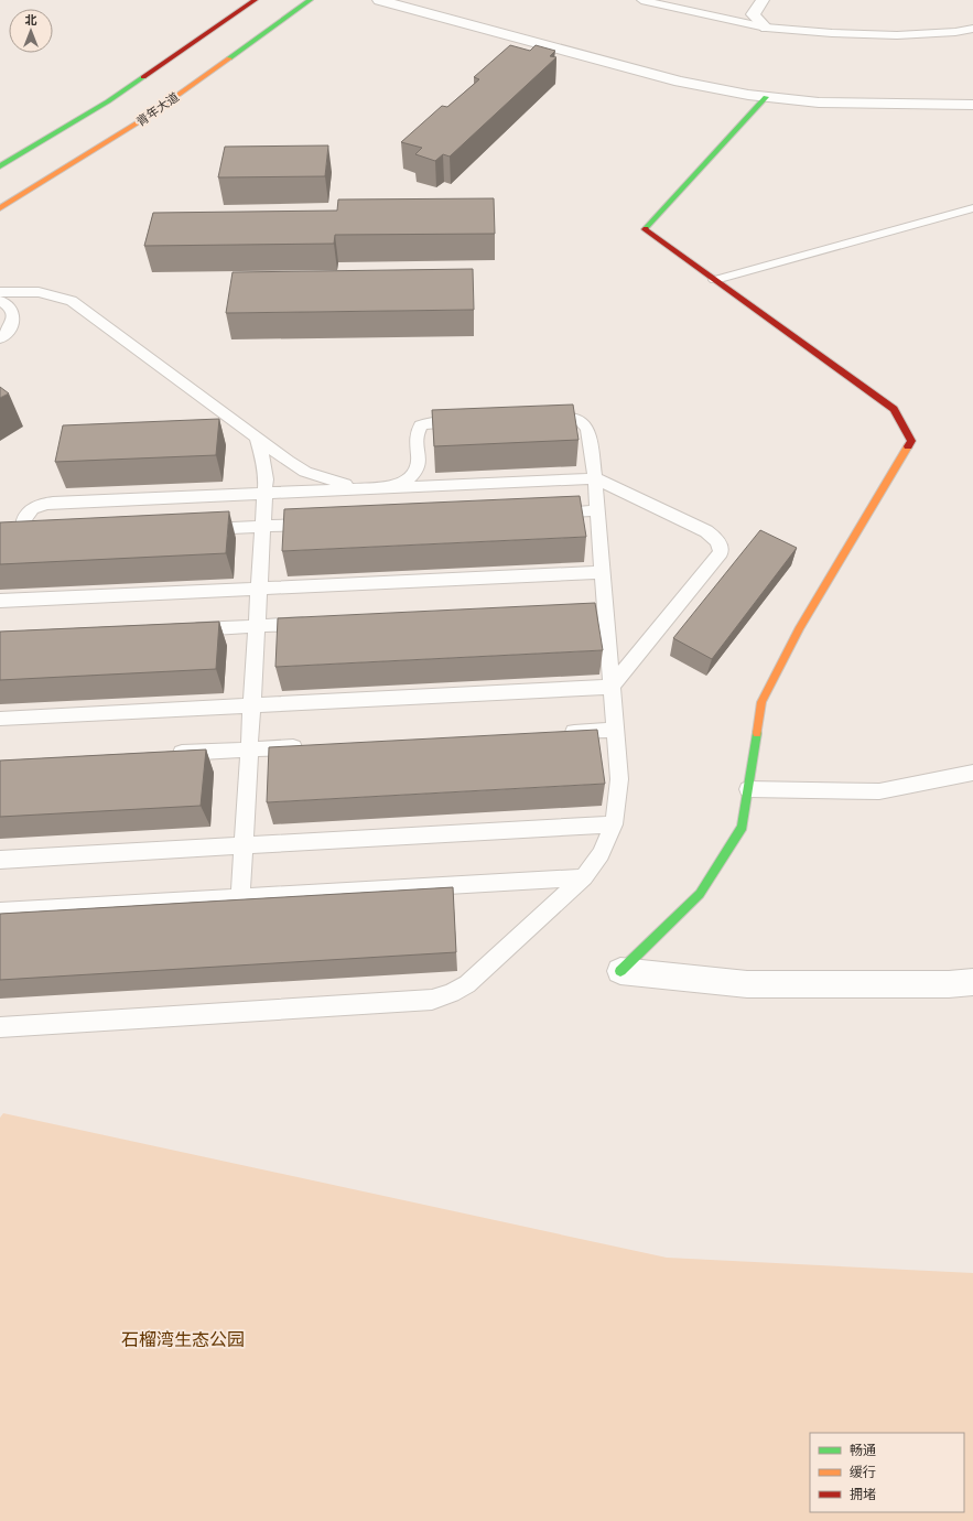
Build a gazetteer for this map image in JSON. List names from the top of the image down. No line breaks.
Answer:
{"streets":{"main road":["青年大道"]},"parks":["石榴湾生态公园"],"legend":["畅通","缓行","拥堵"],"north":"top"}
